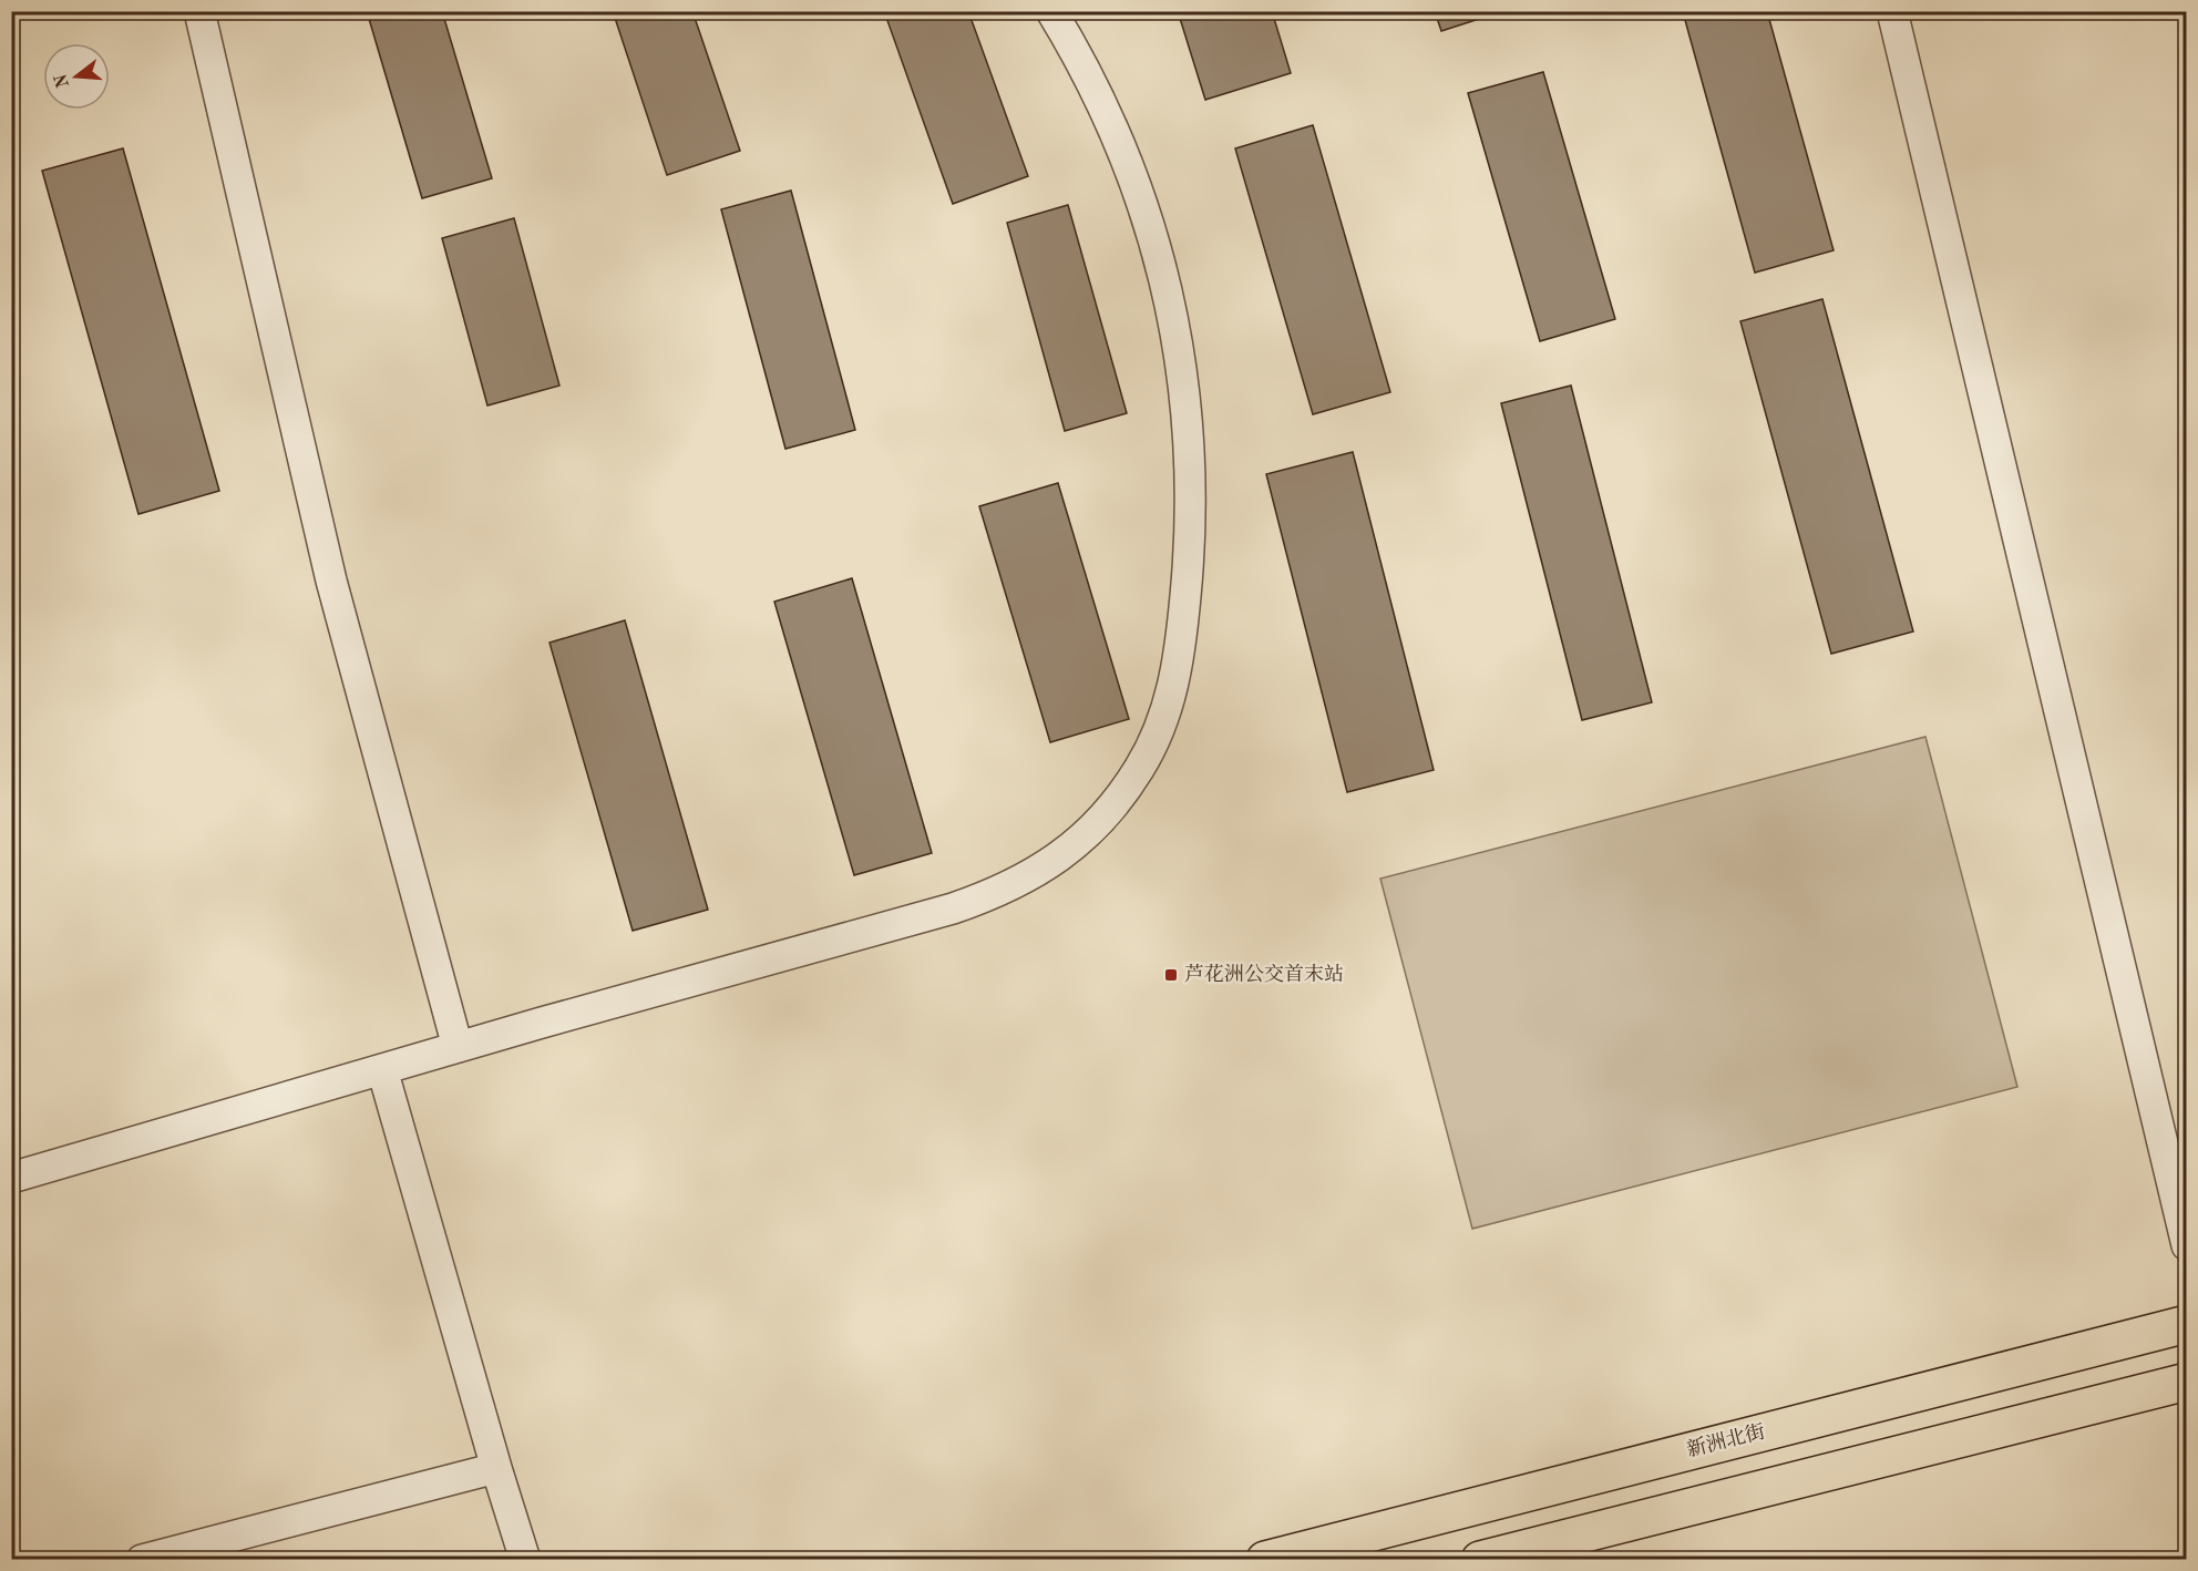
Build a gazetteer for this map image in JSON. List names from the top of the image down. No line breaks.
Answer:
{"streets":{"main road":["新洲北街"]},"places":{"transit":["芦花洲公交首末站"]},"north":"left"}
